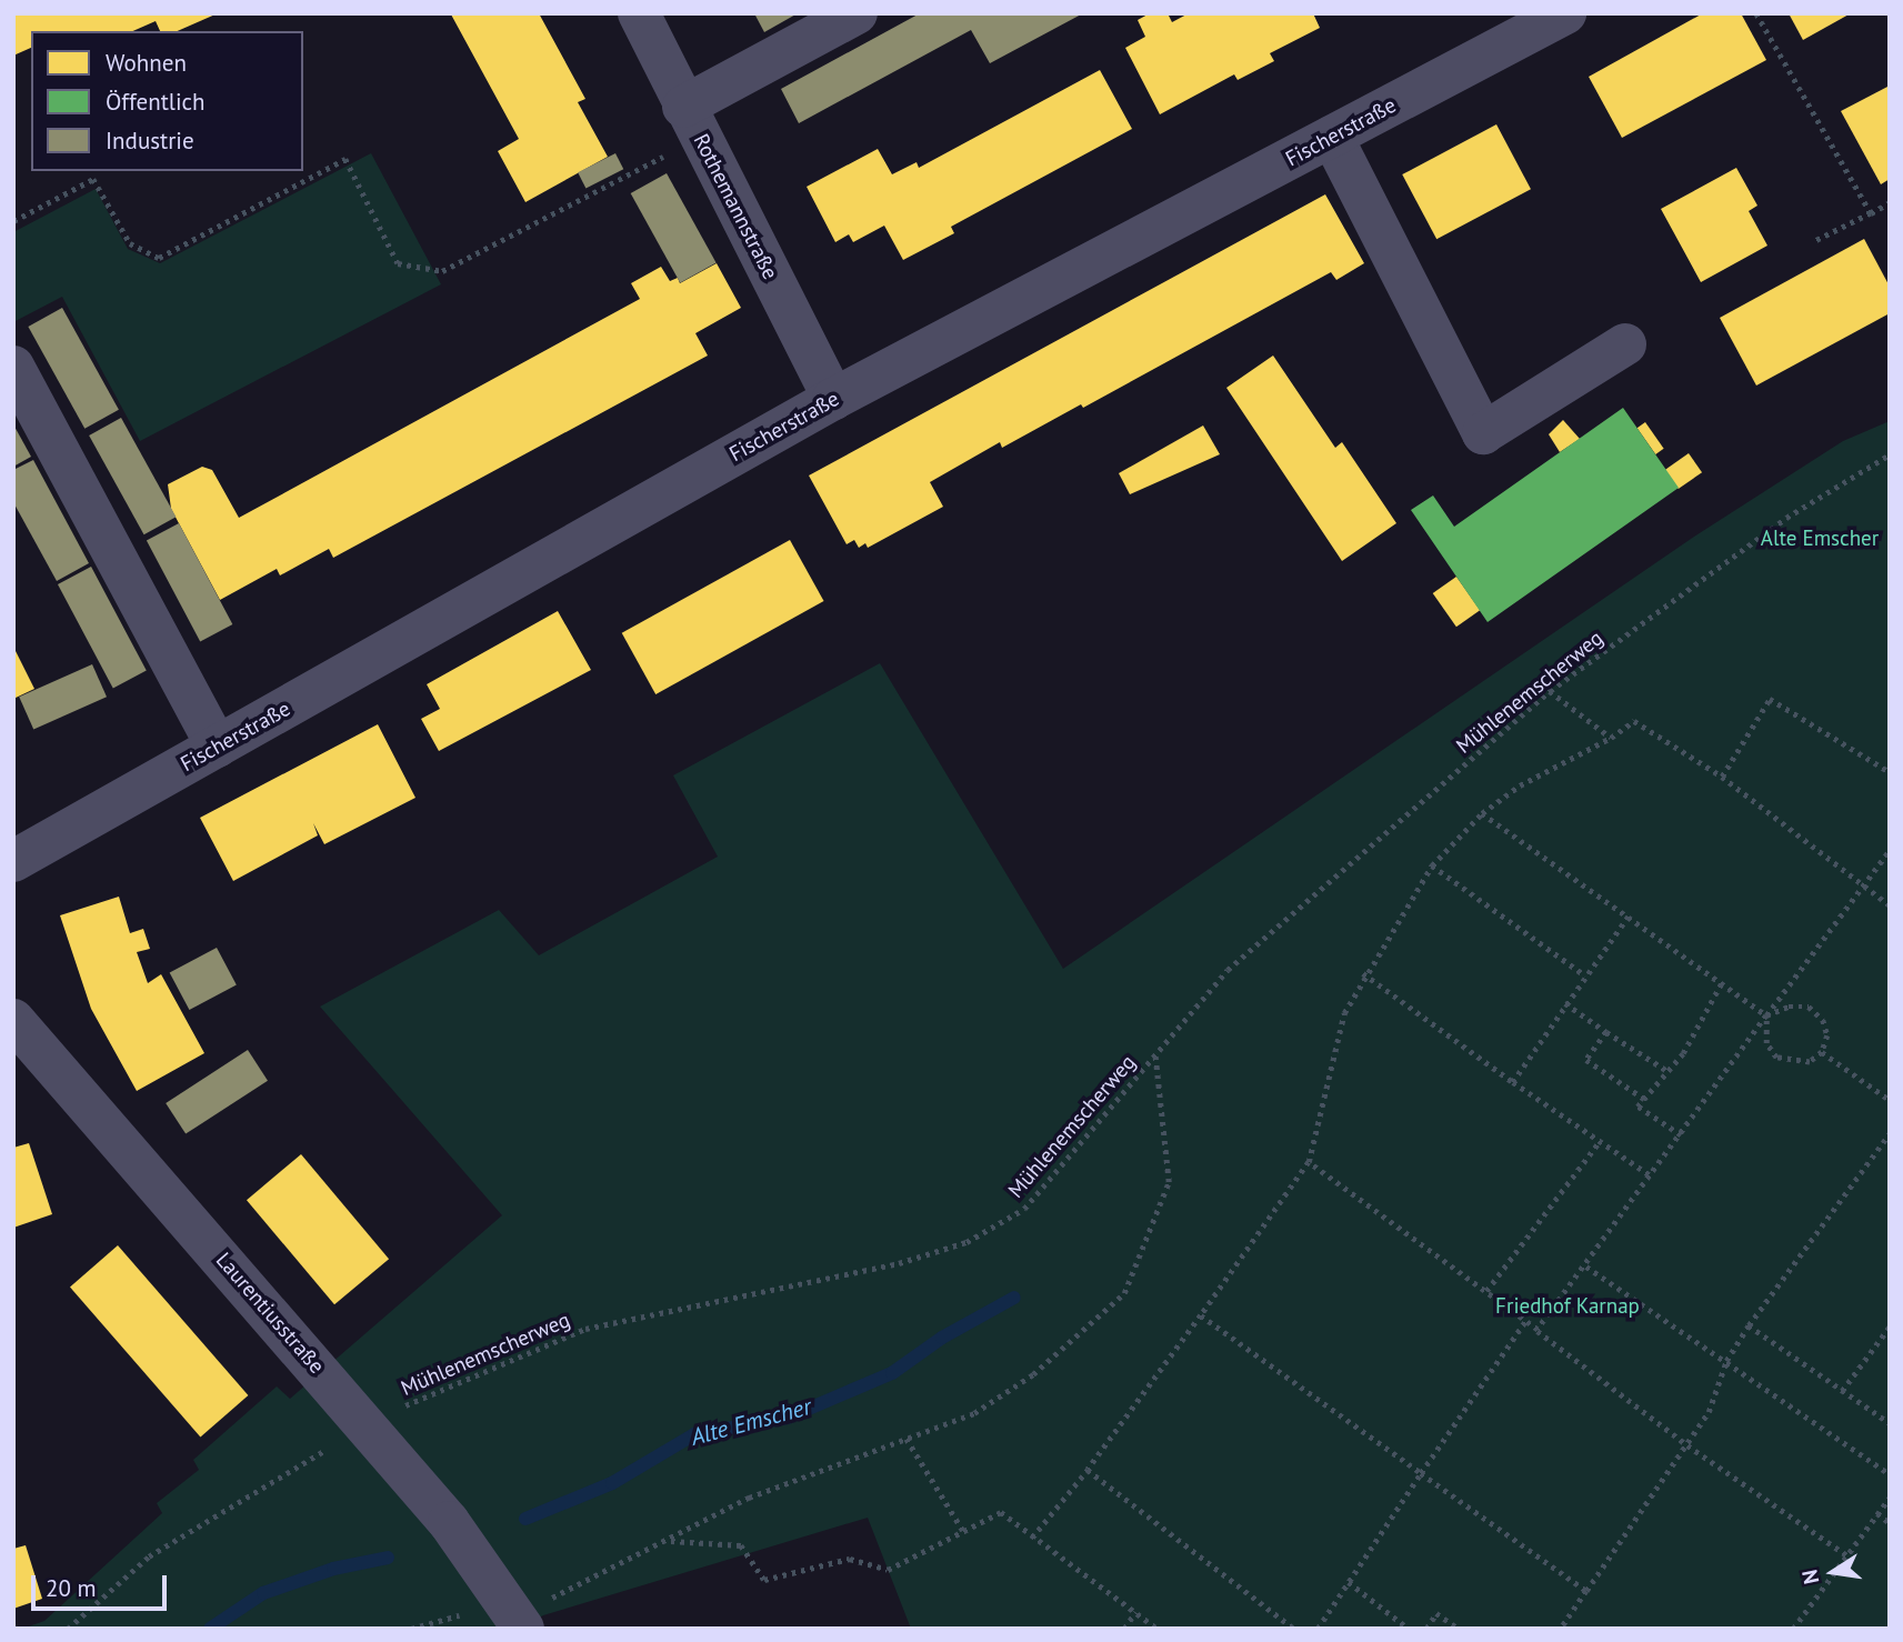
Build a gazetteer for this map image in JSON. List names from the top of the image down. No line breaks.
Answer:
{"streets":{"street":["Fischerstraße","Rothemannstraße","Laurentiusstraße"],"path":["Mühlenemscherweg"]},"crossings":[["Fischerstraße","Rothemannstraße"],["Mühlenemscherweg","Laurentiusstraße"]],"water":["Alte Emscher"],"parks":["Alte Emscher","Friedhof Karnap"],"legend":["Wohnen","Öffentlich","Industrie"],"scale_bar":"20 m","north":"left"}
